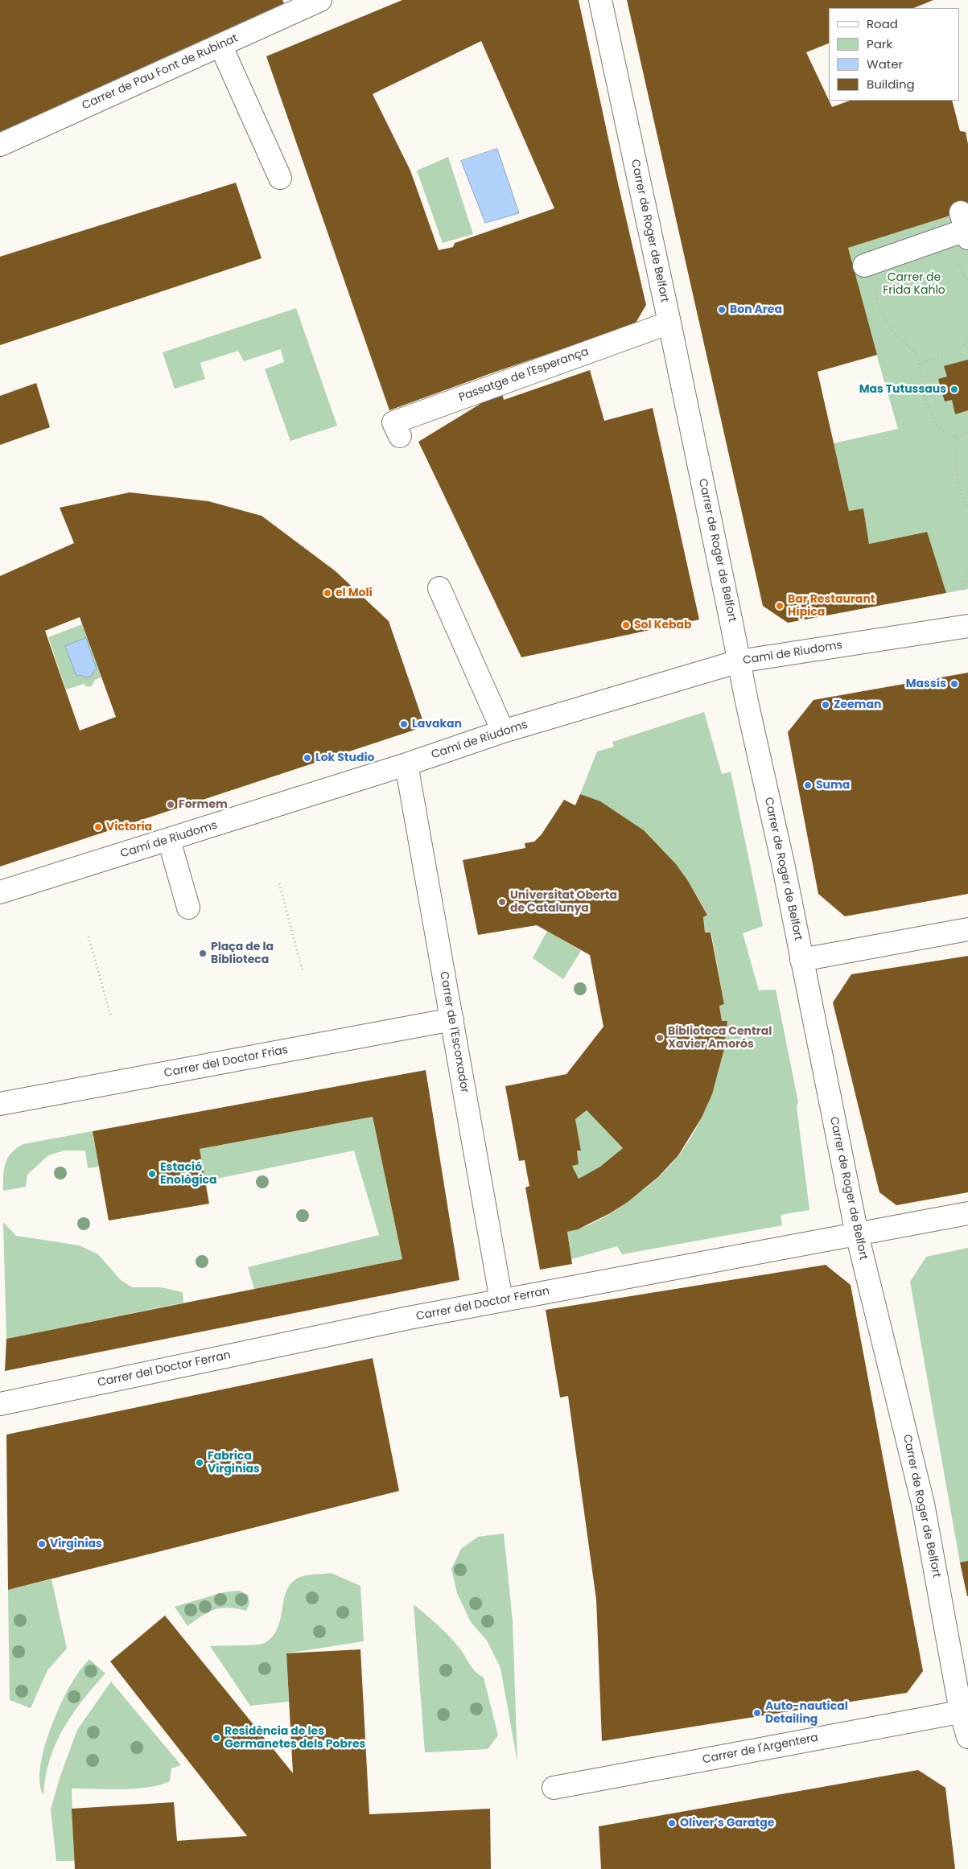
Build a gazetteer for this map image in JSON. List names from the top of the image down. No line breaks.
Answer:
{"streets":{"street":["Carrer de Pau Font de Rubinat","Carrer de Roger de Belfort","Passatge de l'Esperança","Camí de Riudoms","Carrer de l'Escorxador","Carrer del Doctor Frias","Carrer del Doctor Ferran","Carrer de l'Argentera"]},"crossings":[["Carrer de Roger de Belfort","Passatge de l'Esperança"],["Carrer de Roger de Belfort","Camí de Riudoms"],["Carrer de Roger de Belfort","Carrer del Doctor Ferran"],["Carrer de Roger de Belfort","Carrer de l'Argentera"],["Camí de Riudoms","Carrer de l'Escorxador"],["Carrer de l'Escorxador","Carrer del Doctor Frias"],["Carrer de l'Escorxador","Carrer del Doctor Ferran"]],"parks":["Carrer de Frida Kahlo"],"places":["Bon Area","Mas Tutussaus","el Molí","Bar Restaurant Hípica","Sol Kebab","Massís","Zeeman","Lavakan","Lok Studio","Suma","Formem","Victoria","Universitat Oberta de Catalunya","Plaça de la Biblioteca","Biblioteca Central Xavier Amorós","Estació Enològica","Fabrica Virginias","Virginias","Auto-nautical Detailing","Residència de les Germanetes dels Pobres","Oliver’s Garatge"],"legend":["Road","Park","Water","Building"]}
